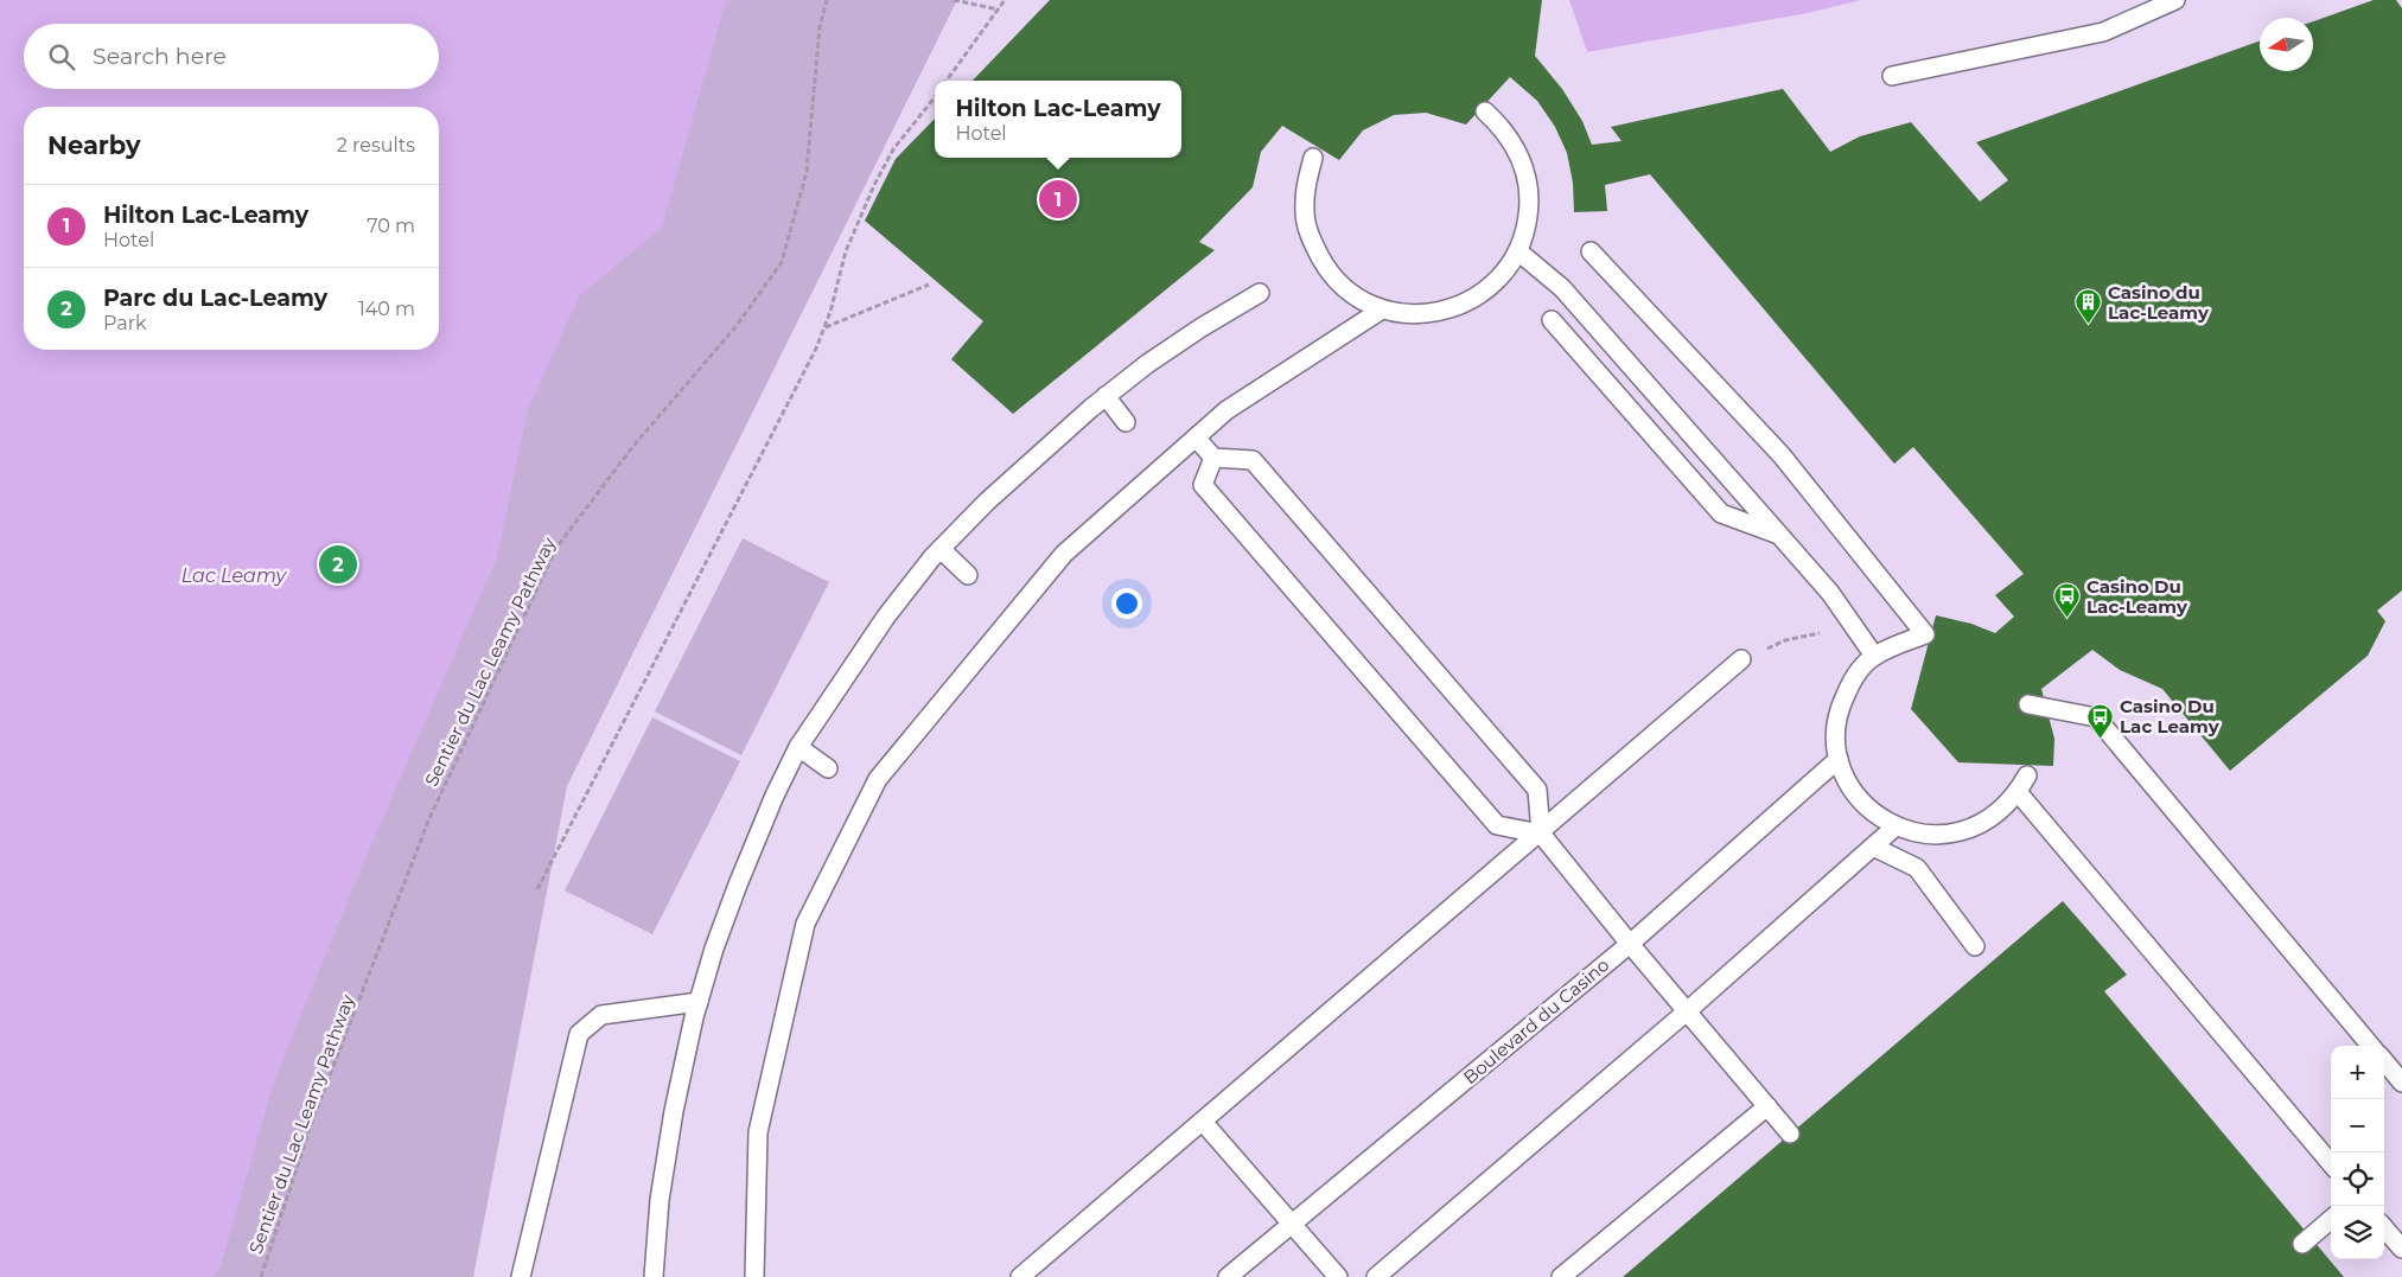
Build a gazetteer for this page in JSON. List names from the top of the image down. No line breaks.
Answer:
{"streets":{"lane":["Boulevard du Casino"],"path":["Sentier du Lac Leamy Pathway"]},"water":["Lac Leamy"],"places":{"building":["Casino du Lac-Leamy"],"bus stop":["Casino Du Lac-Leamy","Casino Du Lac Leamy"]},"north":"left","page":{"search":"Search here","popup":["Hilton Lac-Leamy","Hotel"],"heading":["Nearby","2 results"],"pins":["1","2"],"list":[{"mark":"1","name":"Hilton Lac-Leamy","note":"Hotel","value":"70 m"},{"mark":"2","name":"Parc du Lac-Leamy","note":"Park","value":"140 m"}],"map_buttons":["+","−"]}}
